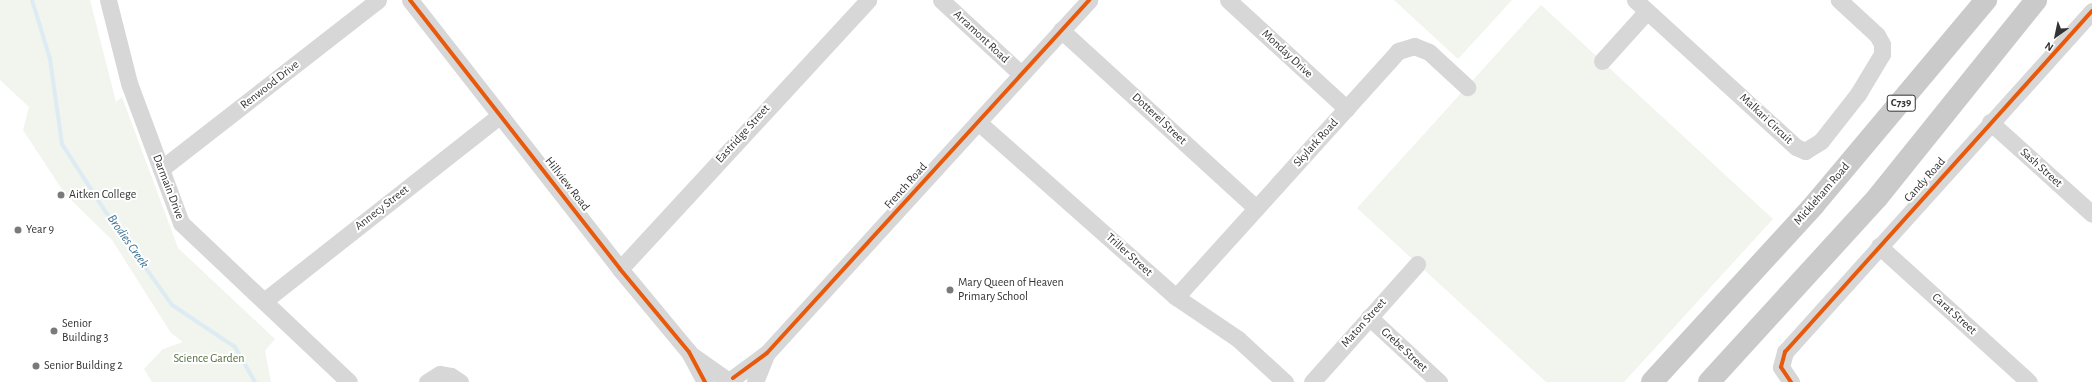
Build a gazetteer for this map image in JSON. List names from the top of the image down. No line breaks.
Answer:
{"streets":{"main road":["C739","Mickleham Road"],"street":["Arramont Road","Monday Drive","Renwood Drive","Dotterel Street","Malkari Circuit","Eastridge Street","Skylark Road","Sash Street","Candy Road","Hillview Road","French Road","Darmain Drive","Annecy Street","Triller Street","Carat Street","Maton Street","Grebe Street"]},"crossings":[["Arramont Road","French Road"],["Monday Drive","Skylark Road"],["Renwood Drive","Darmain Drive"],["Dotterel Street","Skylark Road"],["Dotterel Street","French Road"],["Eastridge Street","Hillview Road"],["Skylark Road","Triller Street"],["Sash Street","Candy Road"],["Candy Road","Carat Street"],["Hillview Road","French Road"],["Hillview Road","Annecy Street"],["French Road","Triller Street"],["Darmain Drive","Annecy Street"],["Maton Street","Grebe Street"]],"water":["Brodies Creek"],"parks":["Science Garden"],"places":["Aitken College","Year 9","Mary Queen of Heaven Primary School","Senior Building 3","Senior Building 2"],"north":"bottom left"}
